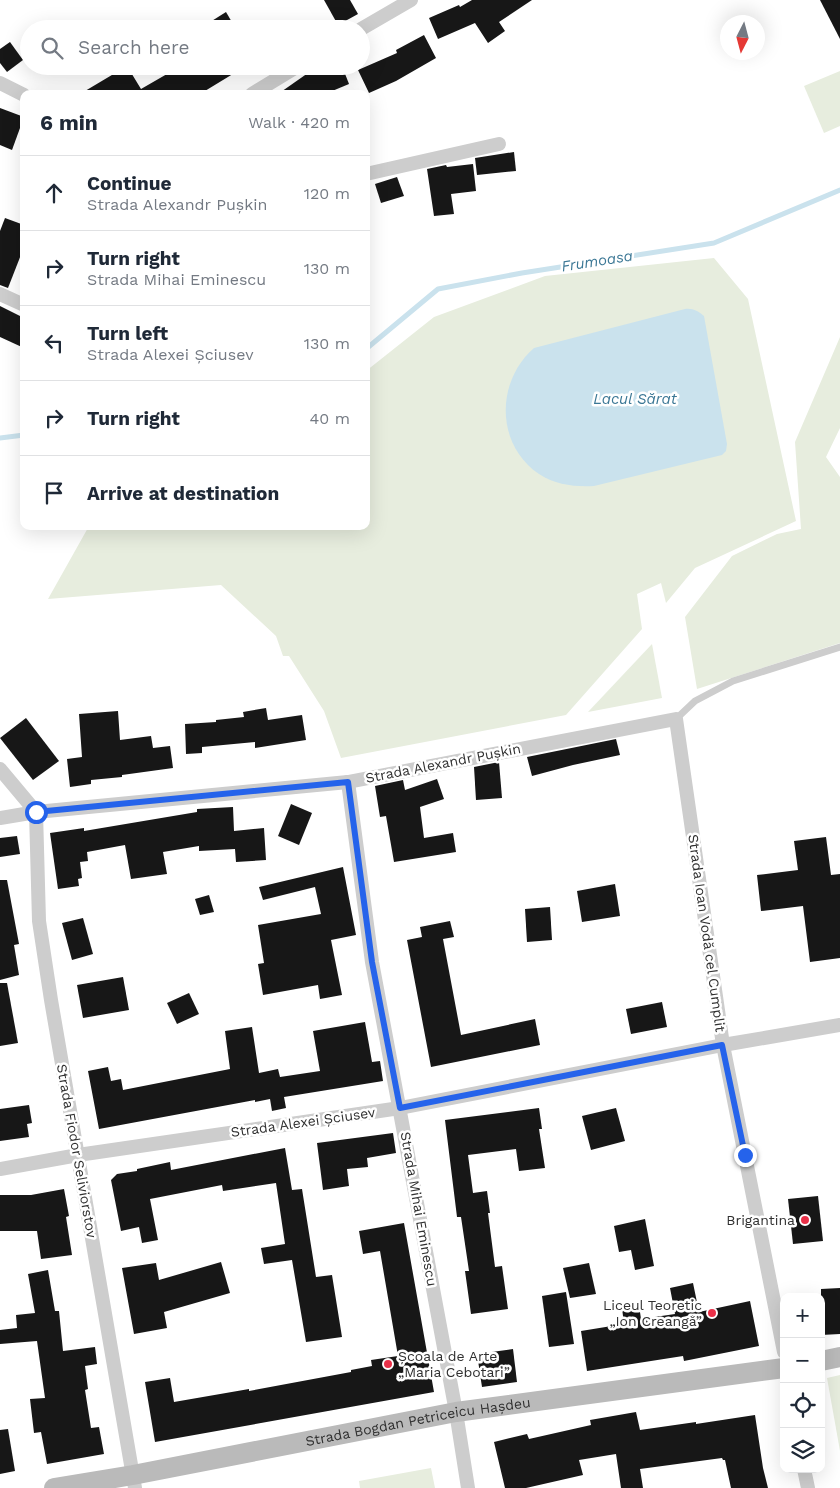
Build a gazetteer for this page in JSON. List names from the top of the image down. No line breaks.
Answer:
{"streets":{"main road":["Strada Bogdan Petriceicu Hașdeu"],"street":["Strada Alexandr Pușkin","Strada Ioan Vodă cel Cumplit","Strada Alexei Șciusev","Strada Fiodor Seliviorstov","Strada Mihai Eminescu"]},"crossings":[["Strada Alexandr Pușkin","Strada Ioan Vodă cel Cumplit"],["Strada Alexandr Pușkin","Strada Fiodor Seliviorstov"],["Strada Alexandr Pușkin","Strada Mihai Eminescu"],["Strada Ioan Vodă cel Cumplit","Strada Alexei Șciusev"],["Strada Alexei Șciusev","Strada Fiodor Seliviorstov"],["Strada Alexei Șciusev","Strada Mihai Eminescu"],["Strada Fiodor Seliviorstov","Strada Bogdan Petriceicu Hașdeu"],["Strada Mihai Eminescu","Strada Bogdan Petriceicu Hașdeu"]],"water":["Frumoasa","Lacul Sărat"],"places":["Brigantina","Liceul Teoretic „Ion Creangă”","Școala de Arte „Maria Cebotari”"],"north":"bottom","page":{"search":"Search here","heading":["6 min","Walk · 420 m"],"list":[["Continue","Strada Alexandr Pușkin","120 m"],["Turn right","Strada Mihai Eminescu","130 m"],["Turn left","Strada Alexei Șciusev","130 m"],["Turn right","40 m"],"Arrive at destination"],"map_buttons":["+","−"]}}
